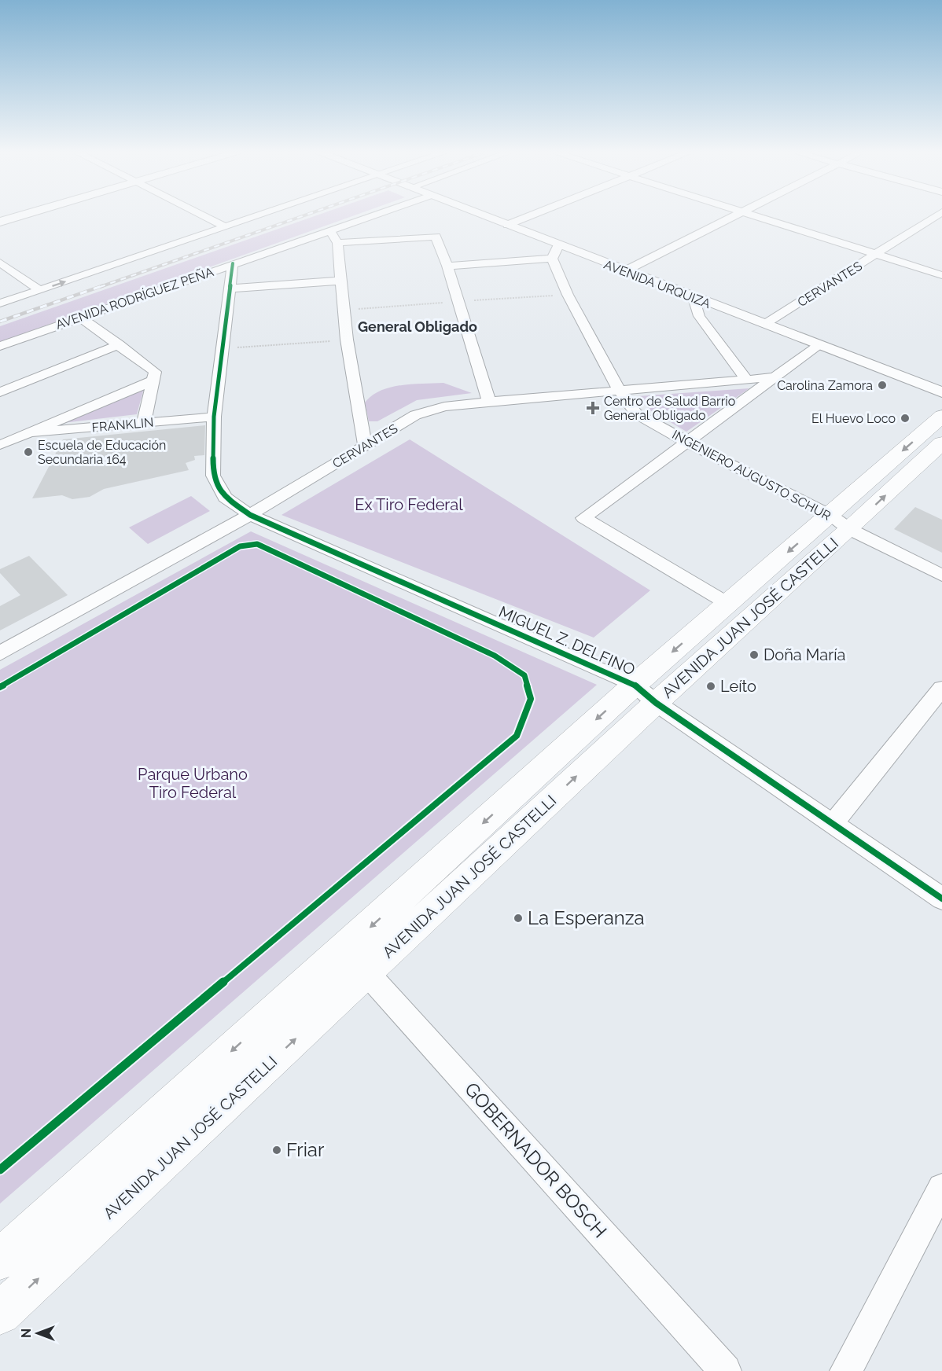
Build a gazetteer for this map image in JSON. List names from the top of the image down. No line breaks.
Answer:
{"streets":{"main road":["AVENIDA JUAN JOSÉ CASTELLI"],"street":["AVENIDA URQUIZA","CERVANTES","AVENIDA RODRÍGUEZ PEÑA","FRANKLIN","INGENIERO AUGUSTO SCHUR","MIGUEL Z. DELFINO","GOBERNADOR BOSCH"]},"crossings":[["AVENIDA URQUIZA","CERVANTES"],["CERVANTES","INGENIERO AUGUSTO SCHUR"],["CERVANTES","MIGUEL Z. DELFINO"],["AVENIDA RODRÍGUEZ PEÑA","MIGUEL Z. DELFINO"],["FRANKLIN","MIGUEL Z. DELFINO"],["INGENIERO AUGUSTO SCHUR","AVENIDA JUAN JOSÉ CASTELLI"],["AVENIDA JUAN JOSÉ CASTELLI","MIGUEL Z. DELFINO"],["AVENIDA JUAN JOSÉ CASTELLI","GOBERNADOR BOSCH"]],"districts":["General Obligado"],"parks":["Ex Tiro Federal","Parque Urbano Tiro Federal"],"places":{"other":["Carolina Zamora","El Huevo Loco","Escuela de Educación Secundaria 164","Doña María","Leíto","La Esperanza","Friar"],"health":["Centro de Salud Barrio General Obligado"]},"north":"left"}
